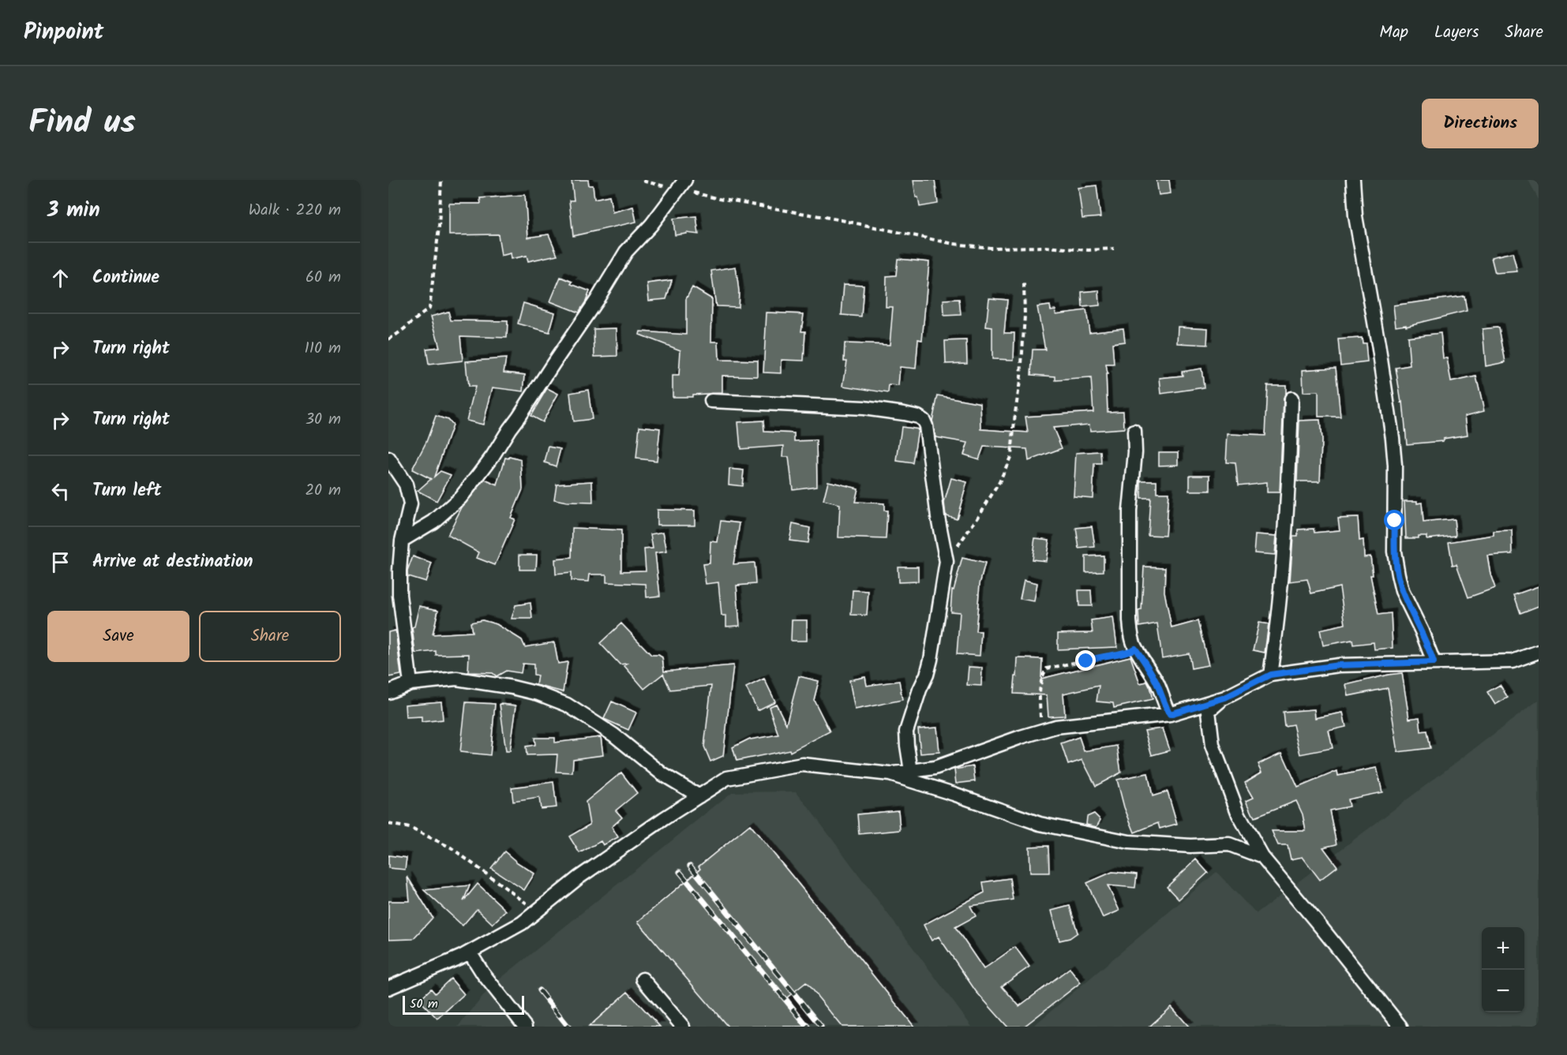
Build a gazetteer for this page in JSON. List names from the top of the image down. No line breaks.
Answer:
{"scale_bar":"50 m","page":{"header":"Pinpoint","nav":["Map","Layers","Share"],"title":"Find us","buttons":["Directions",["Save","Share"]],"heading":["3 min","Walk · 220 m"],"list":[["Continue","60 m"],["Turn right","110 m"],["Turn right","30 m"],["Turn left","20 m"],"Arrive at destination"],"map_buttons":["+","−"],"scale":"50 m"}}
